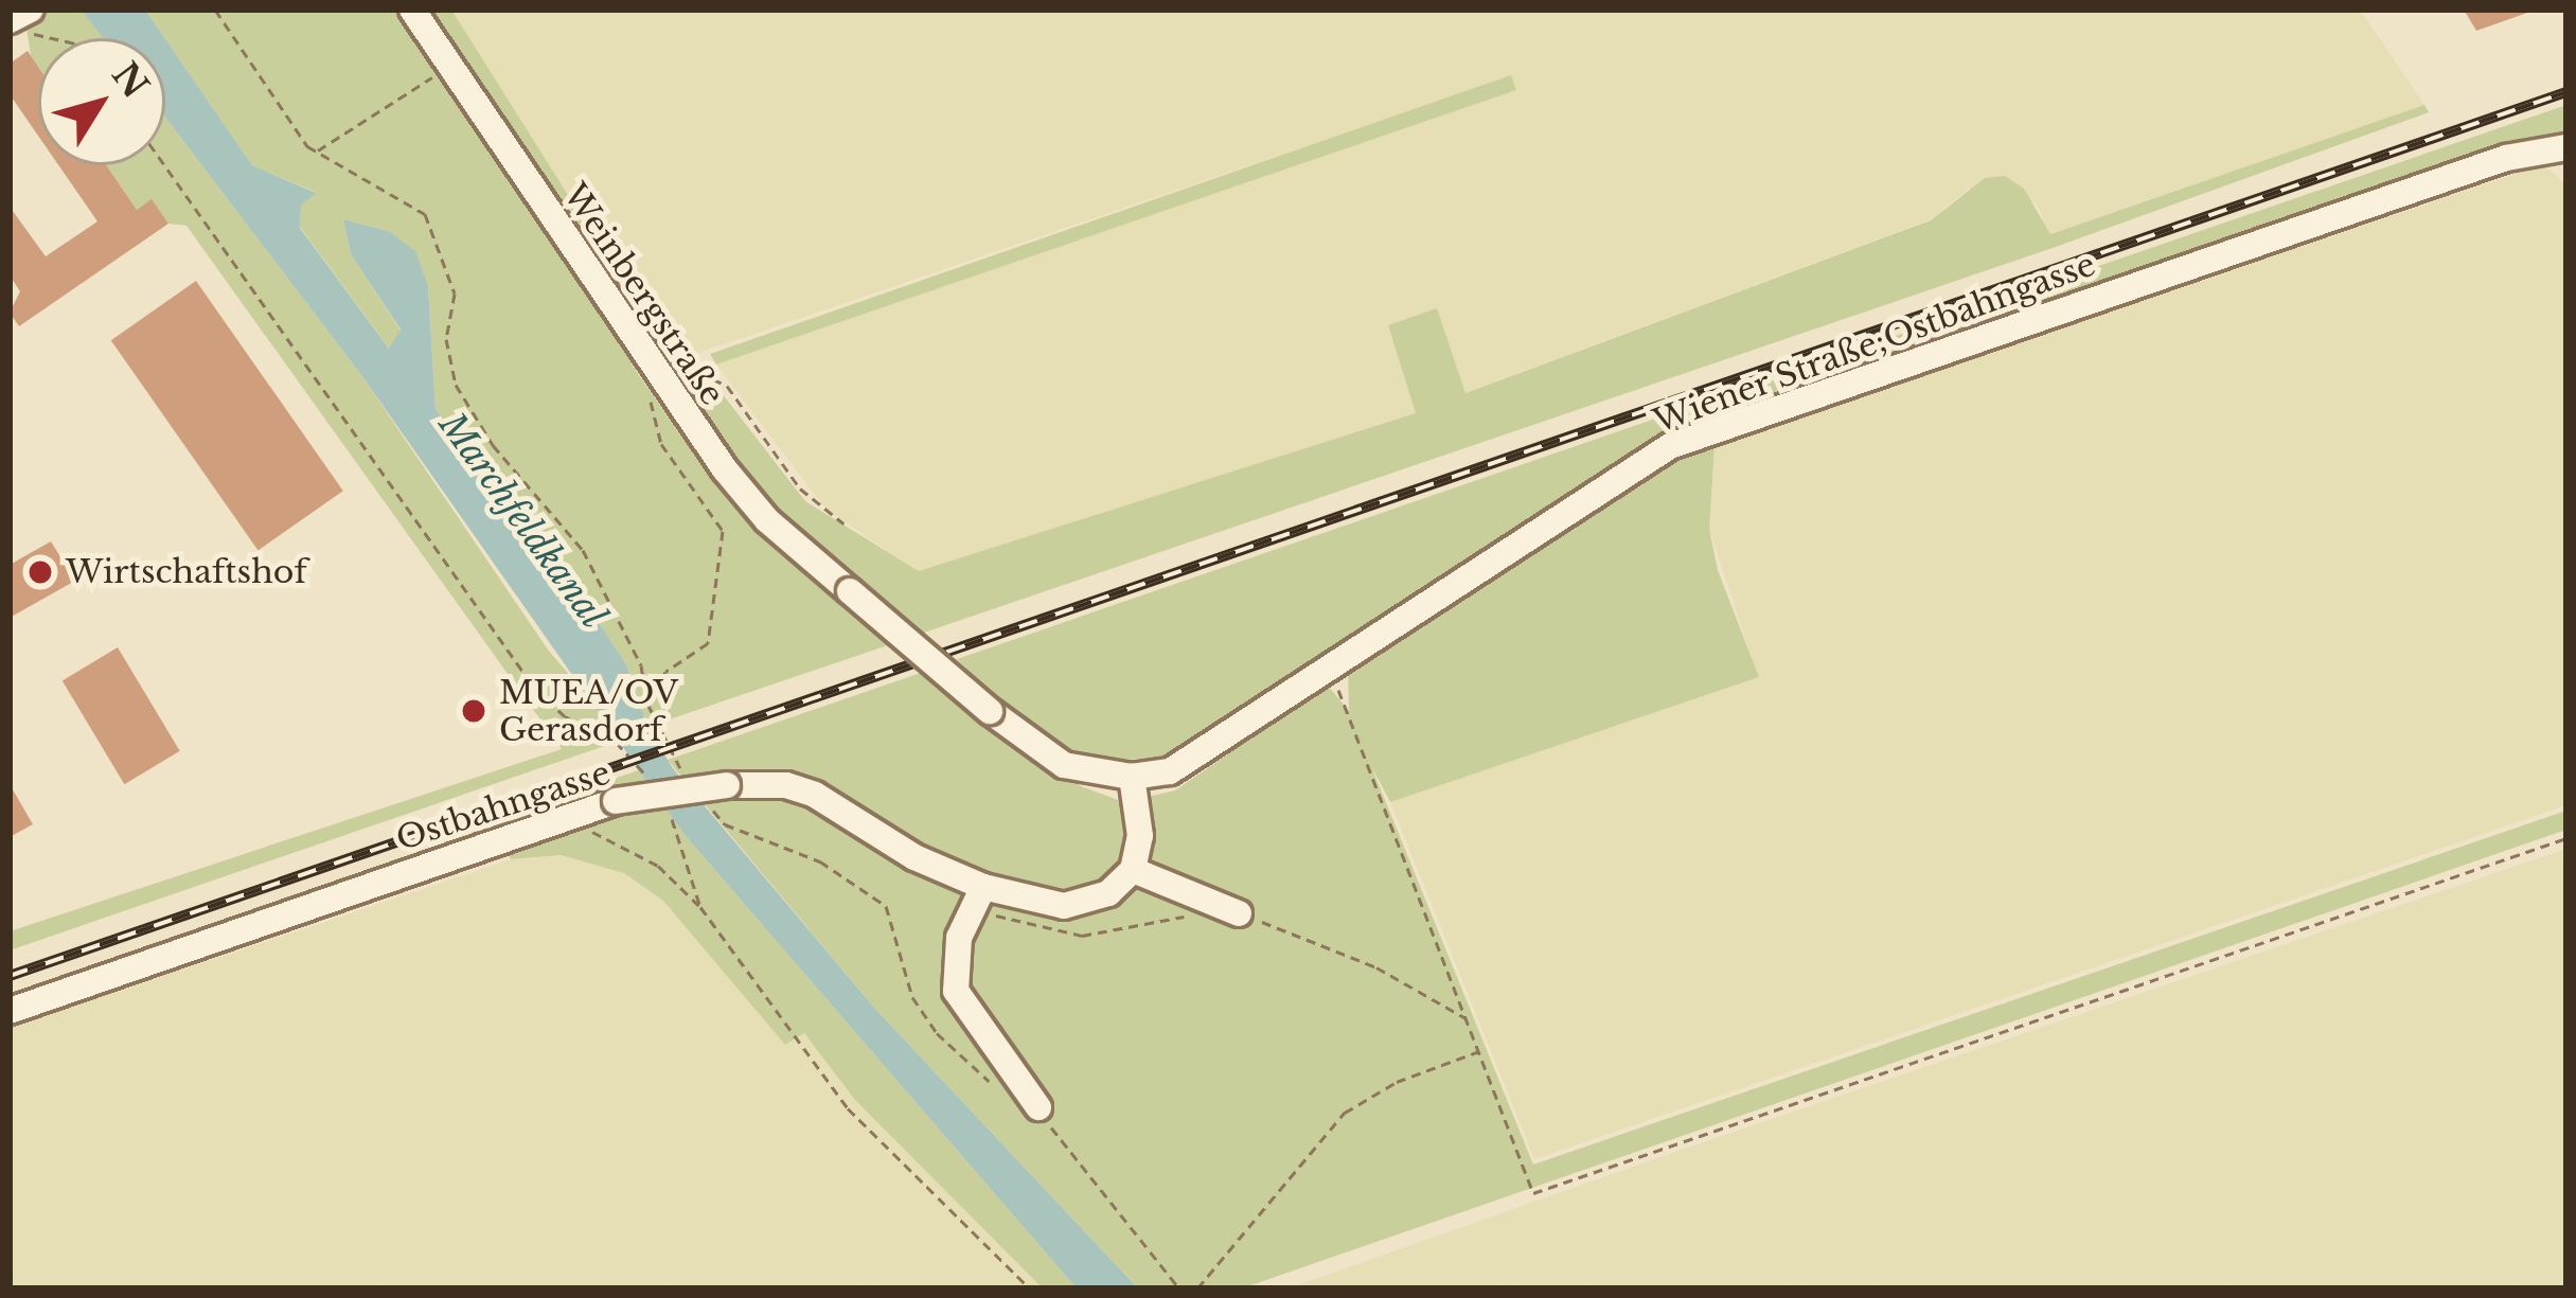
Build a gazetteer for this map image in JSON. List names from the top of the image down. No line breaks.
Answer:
{"streets":{"street":["Weinbergstraße","Wiener Straße;Ostbahngasse","Ostbahngasse"]},"crossings":[["Weinbergstraße","Wiener Straße;Ostbahngasse"]],"water":["Marchfeldkanal"],"places":["Wirtschaftshof","MUEA/OV Gerasdorf"],"north":"top right"}
